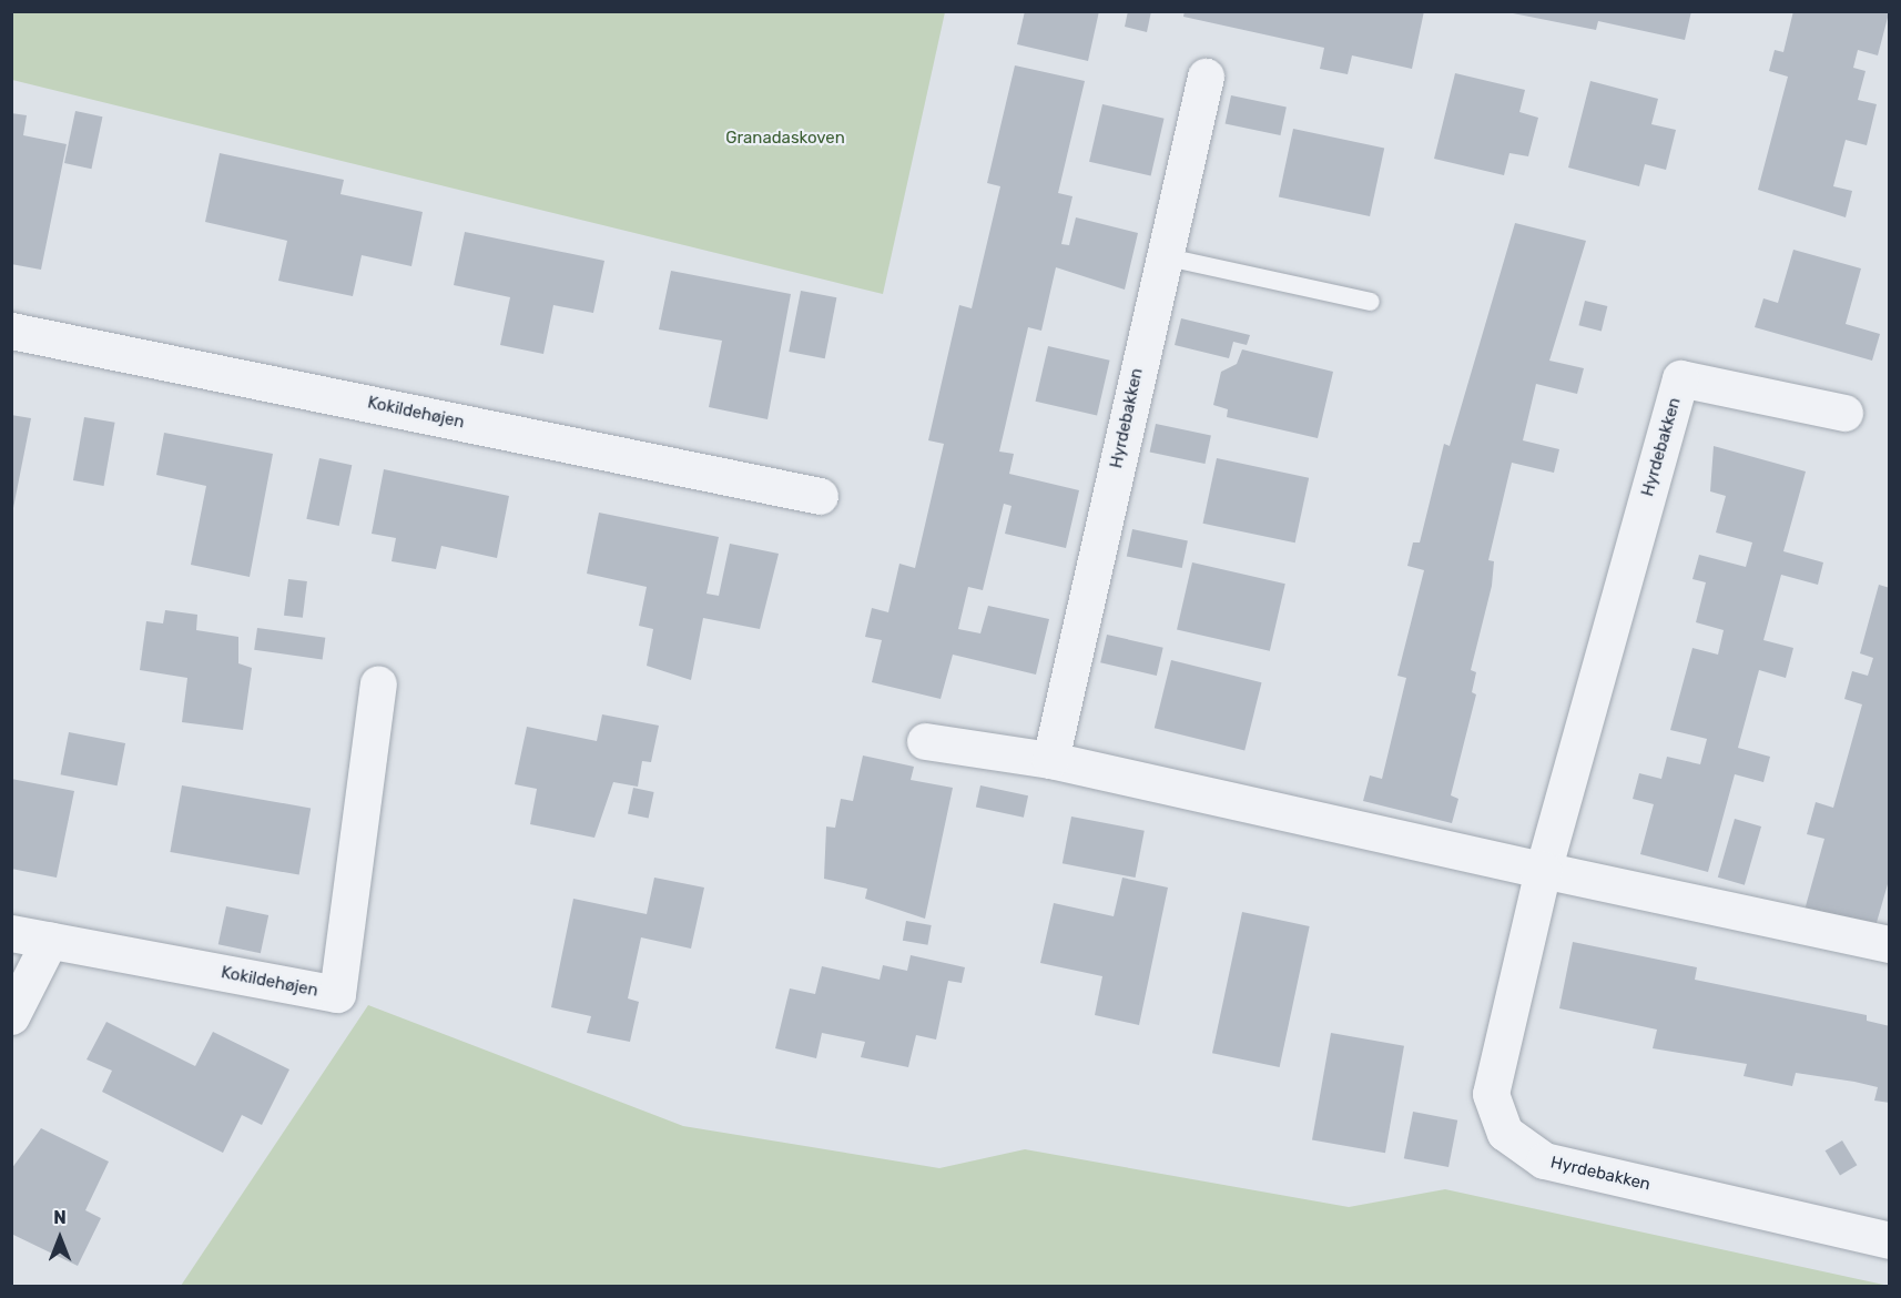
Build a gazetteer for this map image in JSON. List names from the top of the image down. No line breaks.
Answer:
{"streets":{"street":["Kokildehøjen","Hyrdebakken"]},"parks":["Granadaskoven"],"north":"top"}
